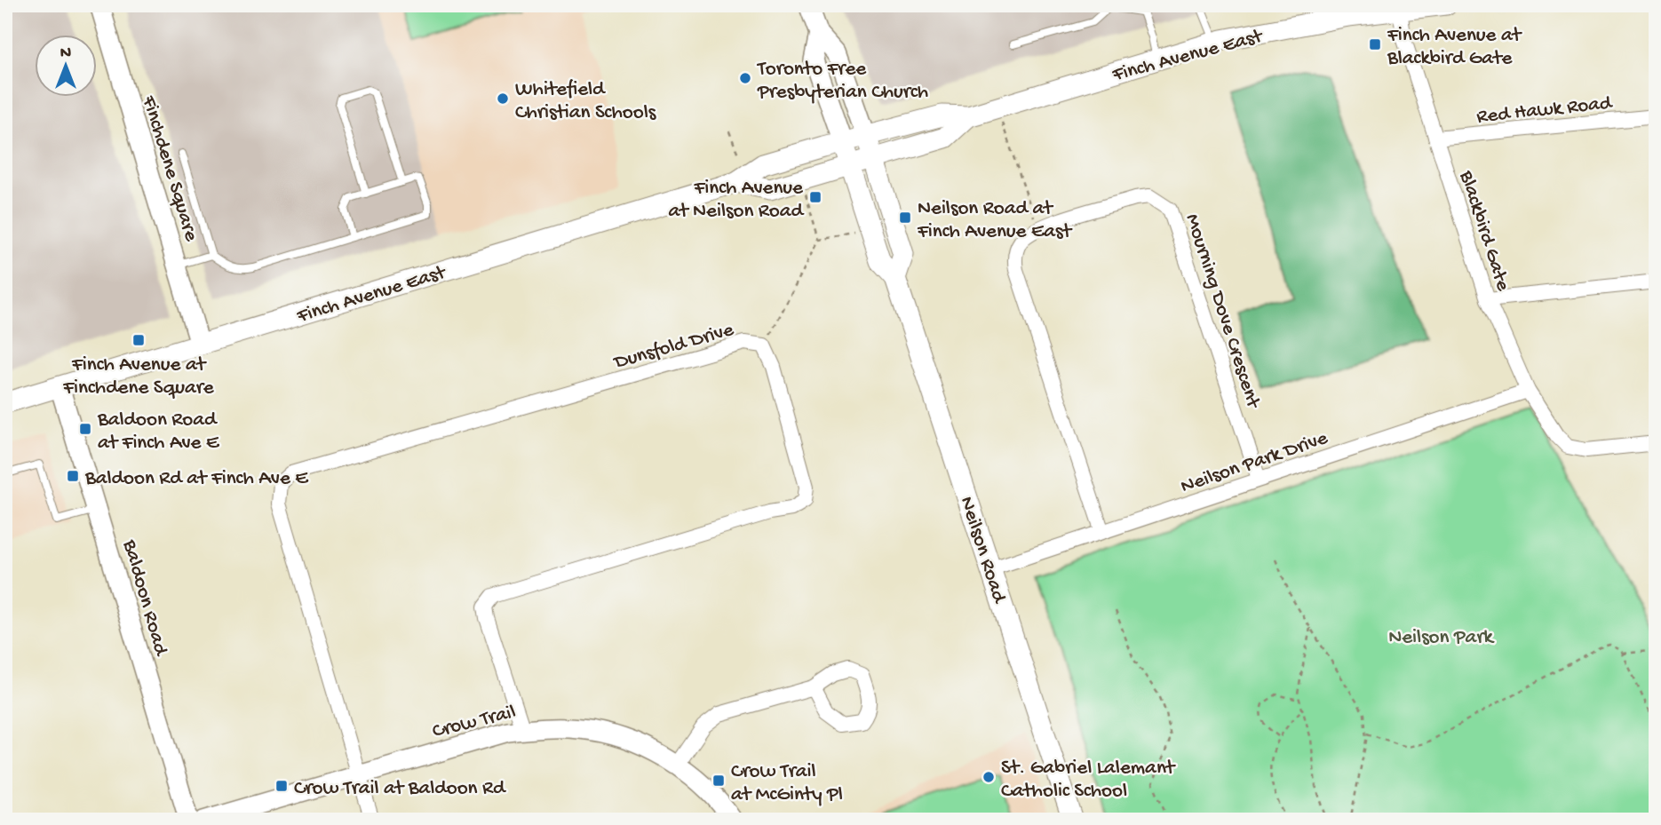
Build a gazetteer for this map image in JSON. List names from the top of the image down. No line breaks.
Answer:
{"streets":{"main road":["Finch Avenue East","Neilson Road"],"street":["Red Hawk Road","Finchdene Square","Blackbird Gate","Mourning Dove Crescent","Dunsfold Drive","Neilson Park Drive","Baldoon Road","Crow Trail"]},"crossings":[["Finch Avenue East","Finchdene Square"],["Finch Avenue East","Blackbird Gate"],["Finch Avenue East","Neilson Road"],["Finch Avenue East","Baldoon Road"],["Red Hawk Road","Blackbird Gate"],["Blackbird Gate","Neilson Park Drive"],["Mourning Dove Crescent","Neilson Park Drive"],["Dunsfold Drive","Crow Trail"],["Neilson Park Drive","Neilson Road"]],"parks":["Neilson Park"],"places":{"transit":["Finch Avenue at Blackbird Gate","Finch Avenue at Neilson Road","Neilson Road at Finch Avenue East","Finch Avenue at Finchdene Square","Baldoon Road at Finch Ave E","Baldoon Rd at Finch Ave E","Crow Trail at McGinty Pl","Crow Trail at Baldoon Rd"],"other":["Toronto Free Presbyterian Church","Whitefield Christian Schools","St. Gabriel Lalemant Catholic School"]},"north":"top"}
